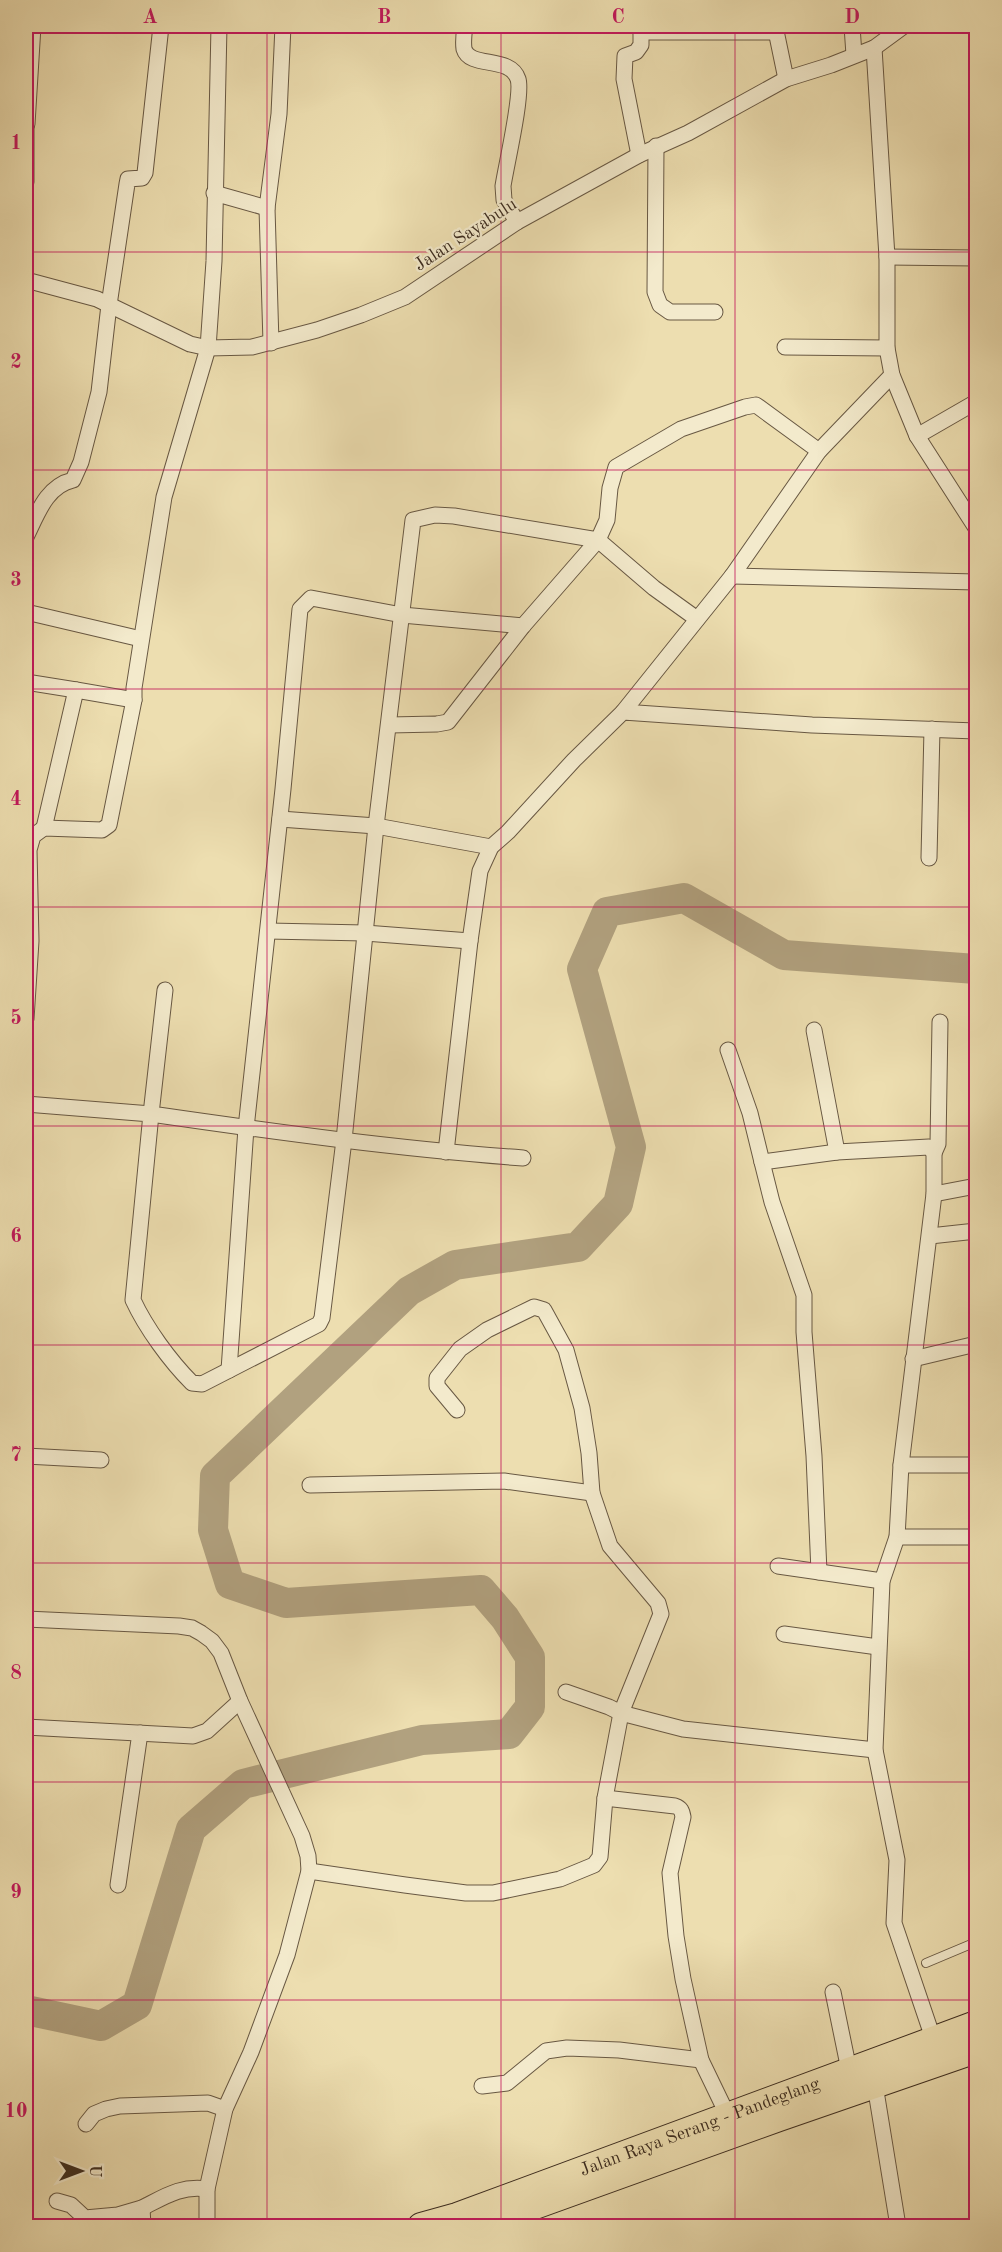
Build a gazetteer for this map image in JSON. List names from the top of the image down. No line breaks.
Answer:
{"streets":{"highway":["Jalan Raya Serang - Pandeglang"],"street":["Jalan Sayabulu"]},"north":"right","grid":{"columns":["A","B","C","D"],"rows":["1","2","3","4","5","6","7","8","9","10"]}}
